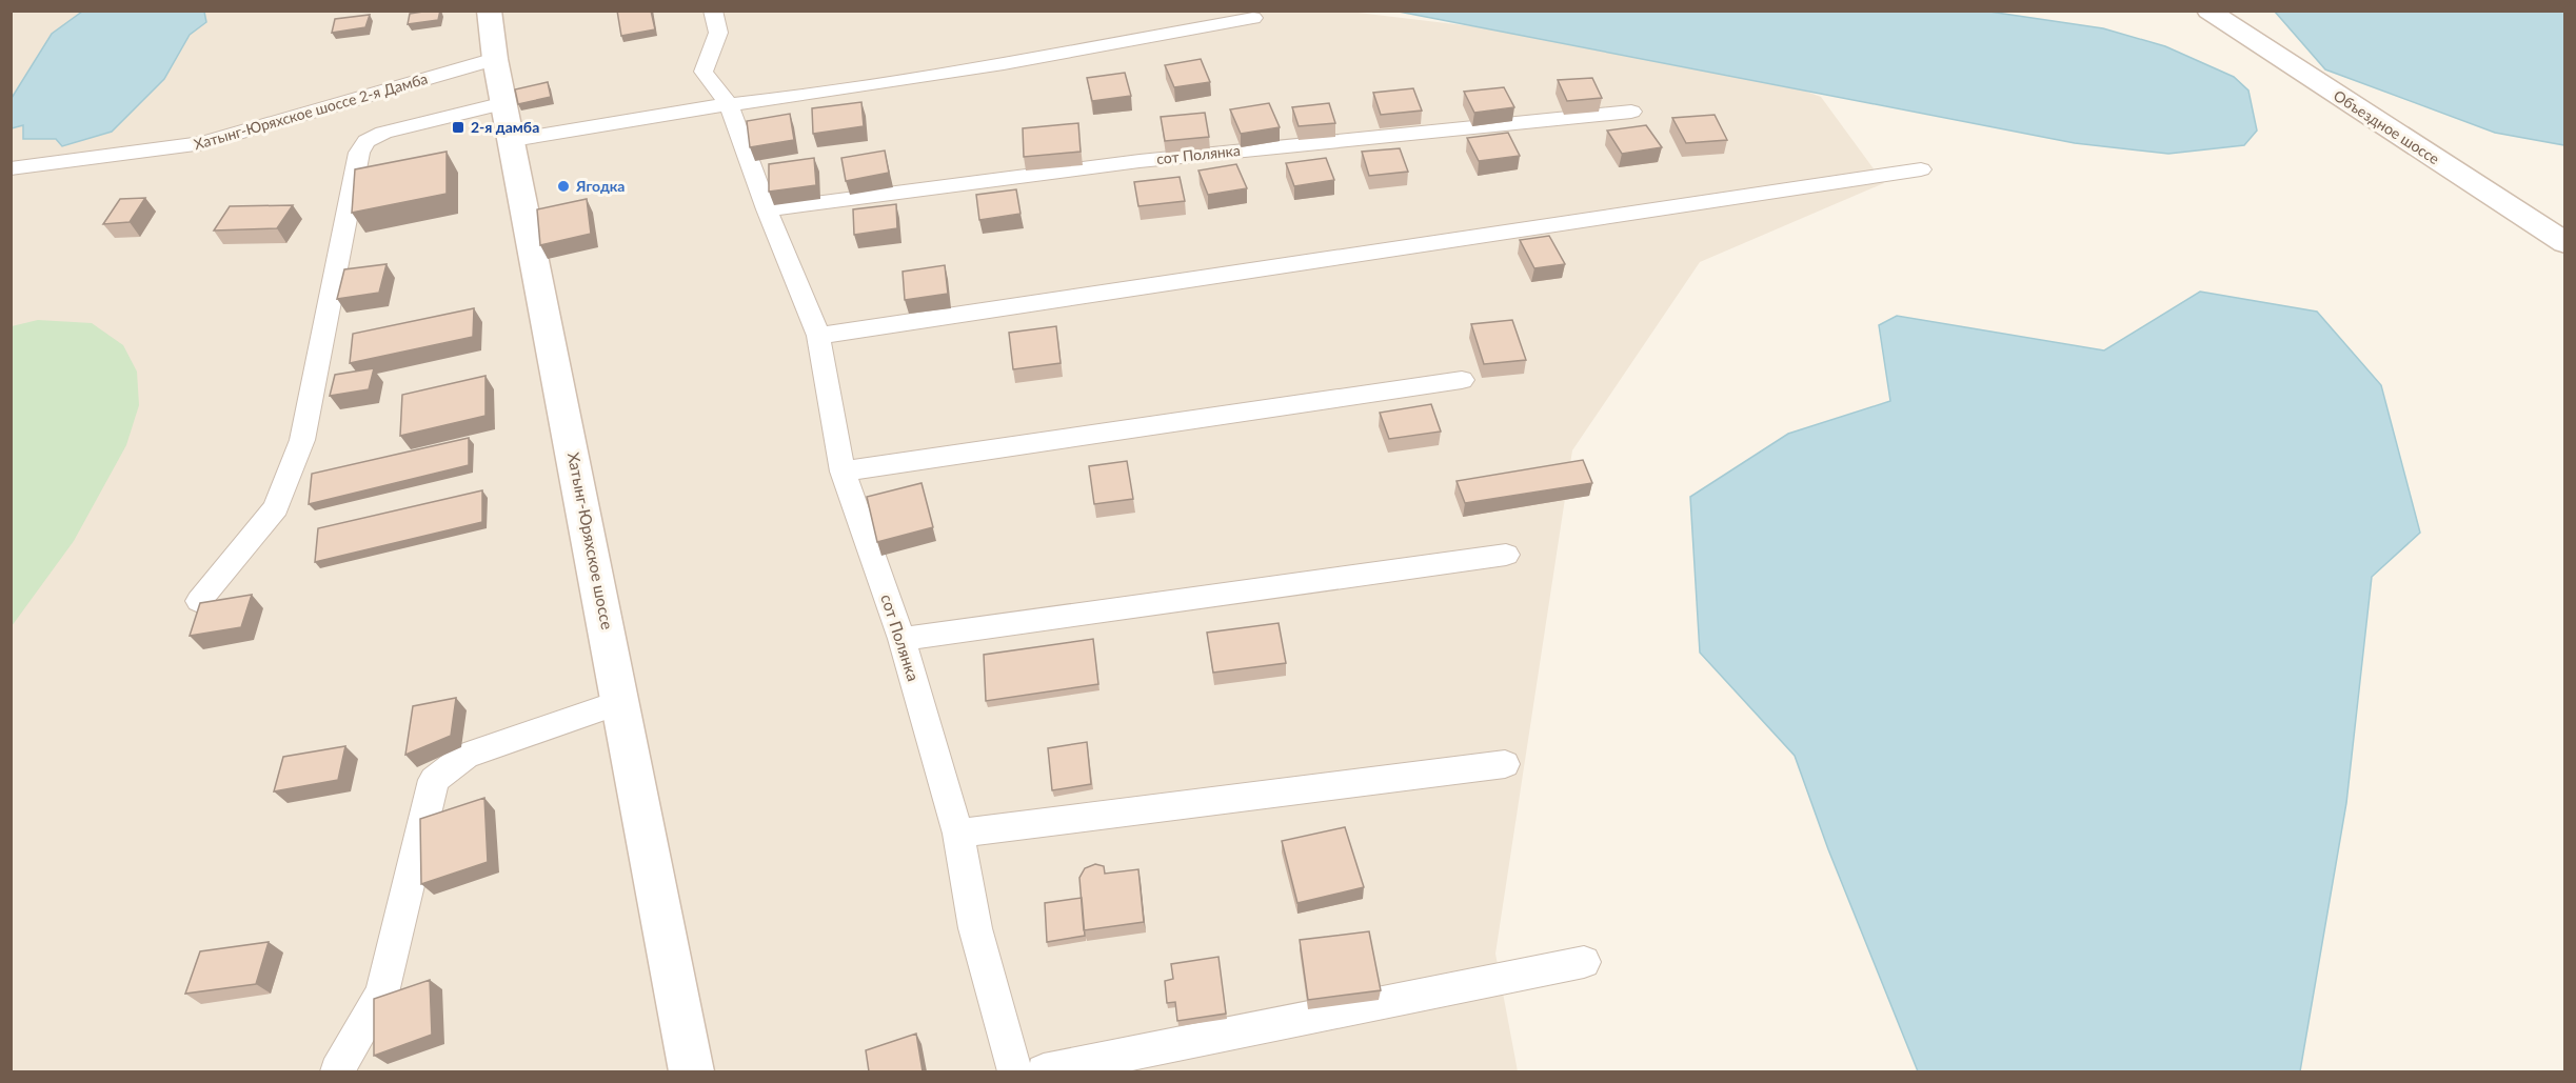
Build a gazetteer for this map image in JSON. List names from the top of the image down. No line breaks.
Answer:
{"streets":{"main road":["Объездное шоссе","Хатынг-Юряхское шоссе"],"street":["Хатынг-Юряхское шоссе 2-я Дамба","сот Полянка"]},"crossings":[["Хатынг-Юряхское шоссе 2-я Дамба","Хатынг-Юряхское шоссе"]],"places":{"transit":["2-я дамба"],"other":["Ягодка"]}}
